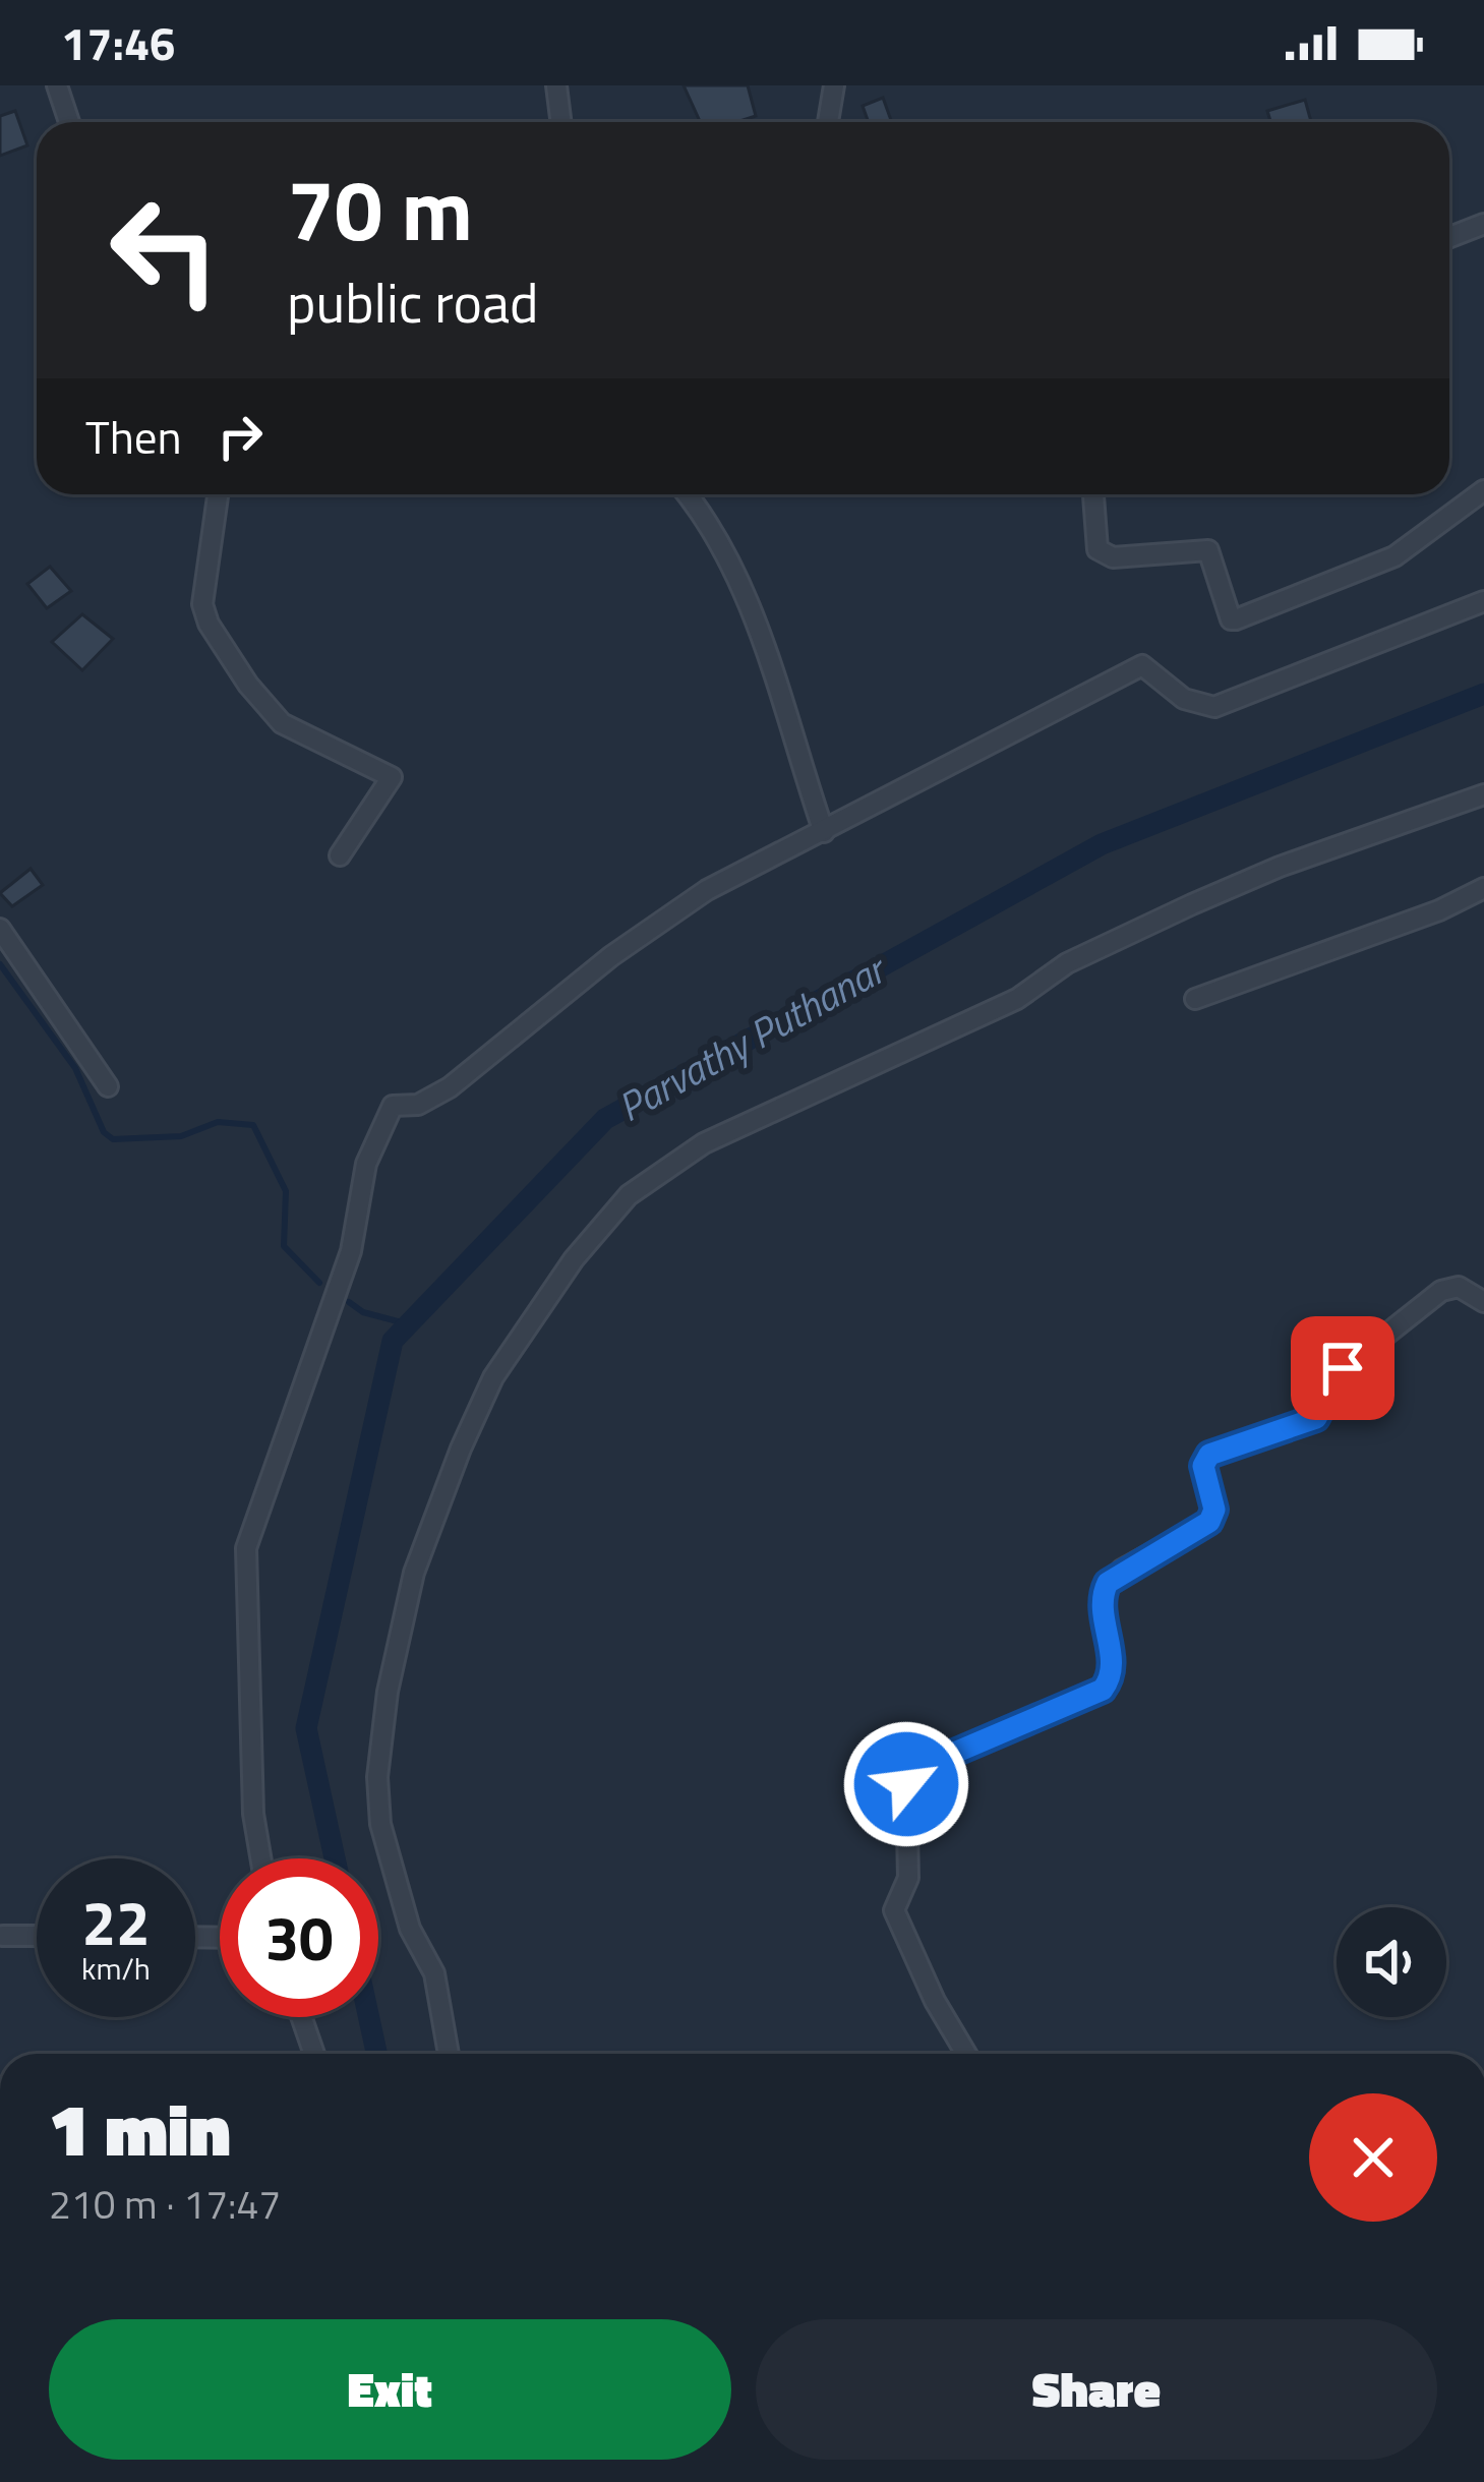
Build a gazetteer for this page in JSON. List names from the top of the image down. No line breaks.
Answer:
{"water":["Parvathy Puthanar"],"page":{"status":"17:46","turn":["70 m","public road"],"then":"Then","speed":"22 km/h","limit":"30","heading":["1 min","210 m · 17:47"],"buttons":["Exit","Share"]}}
